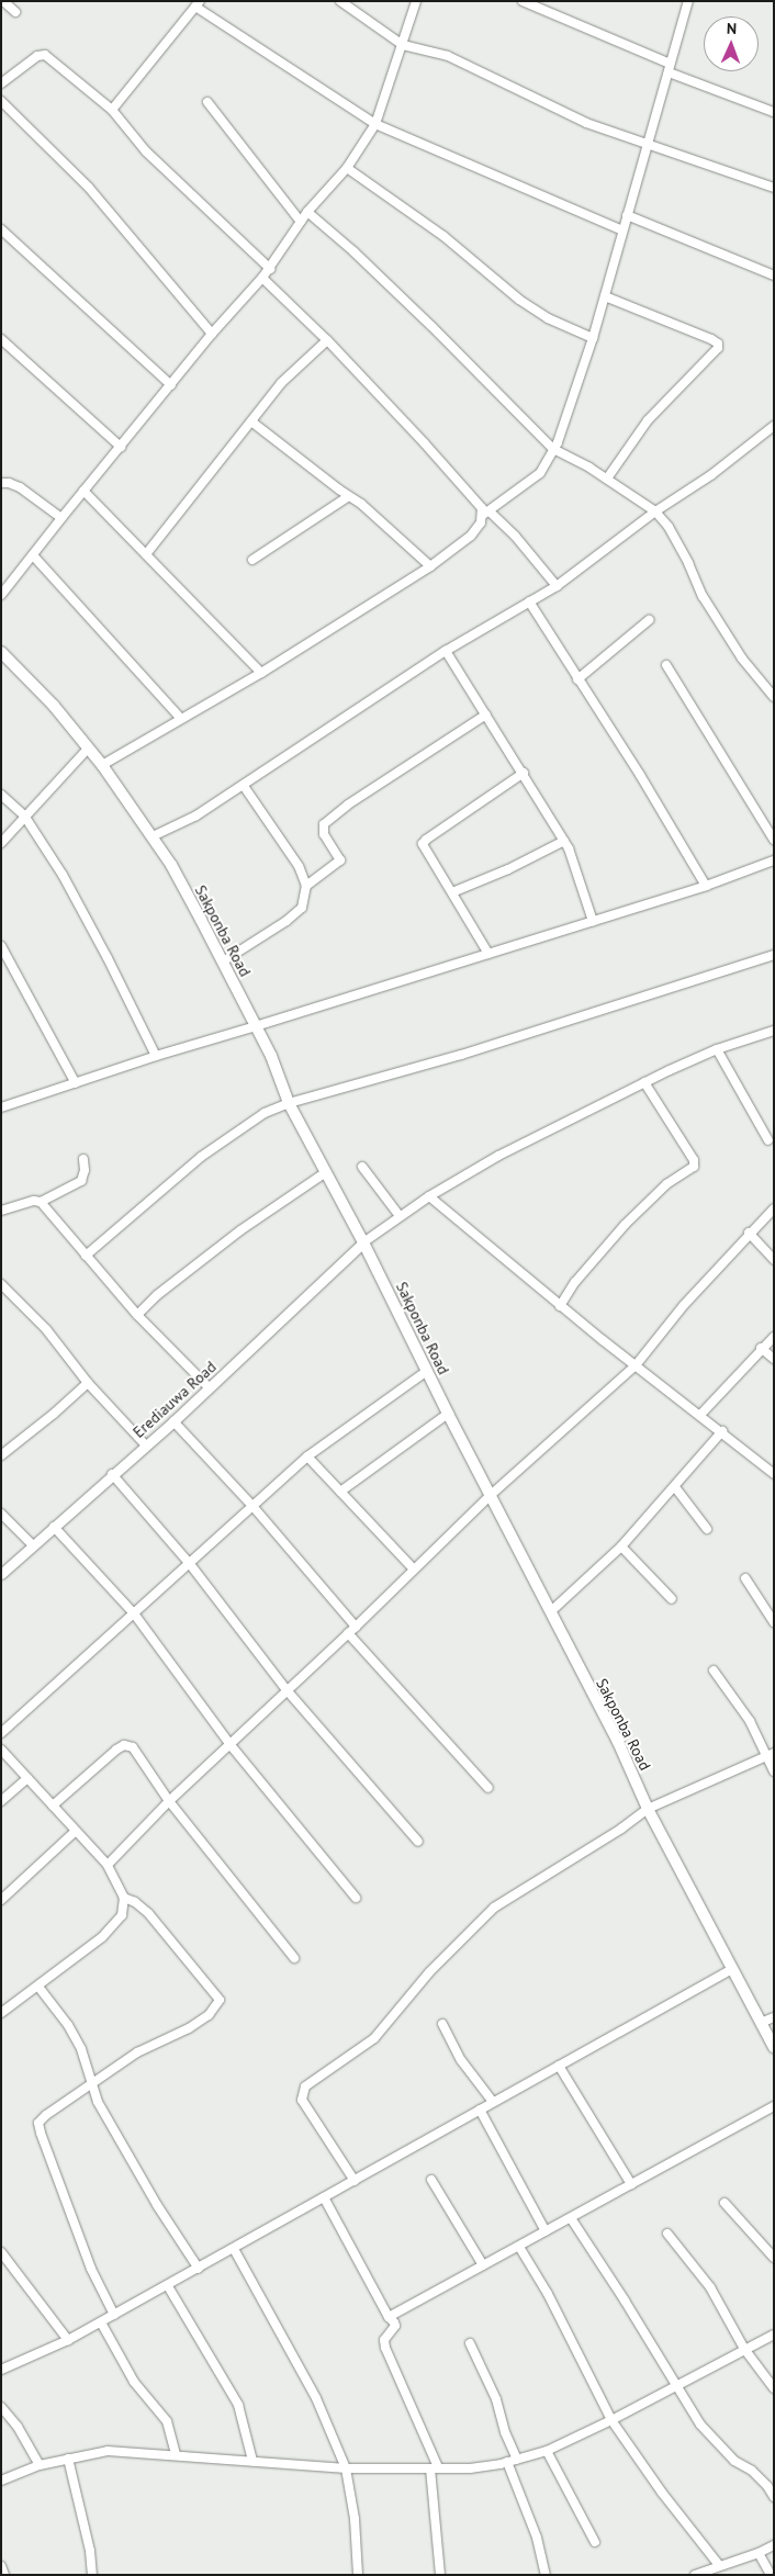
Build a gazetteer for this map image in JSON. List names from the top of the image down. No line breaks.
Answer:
{"streets":{"main road":["Sakponba Road"],"street":["Erediauwa Road"]},"crossings":[["Sakponba Road","Erediauwa Road"]],"north":"top"}
